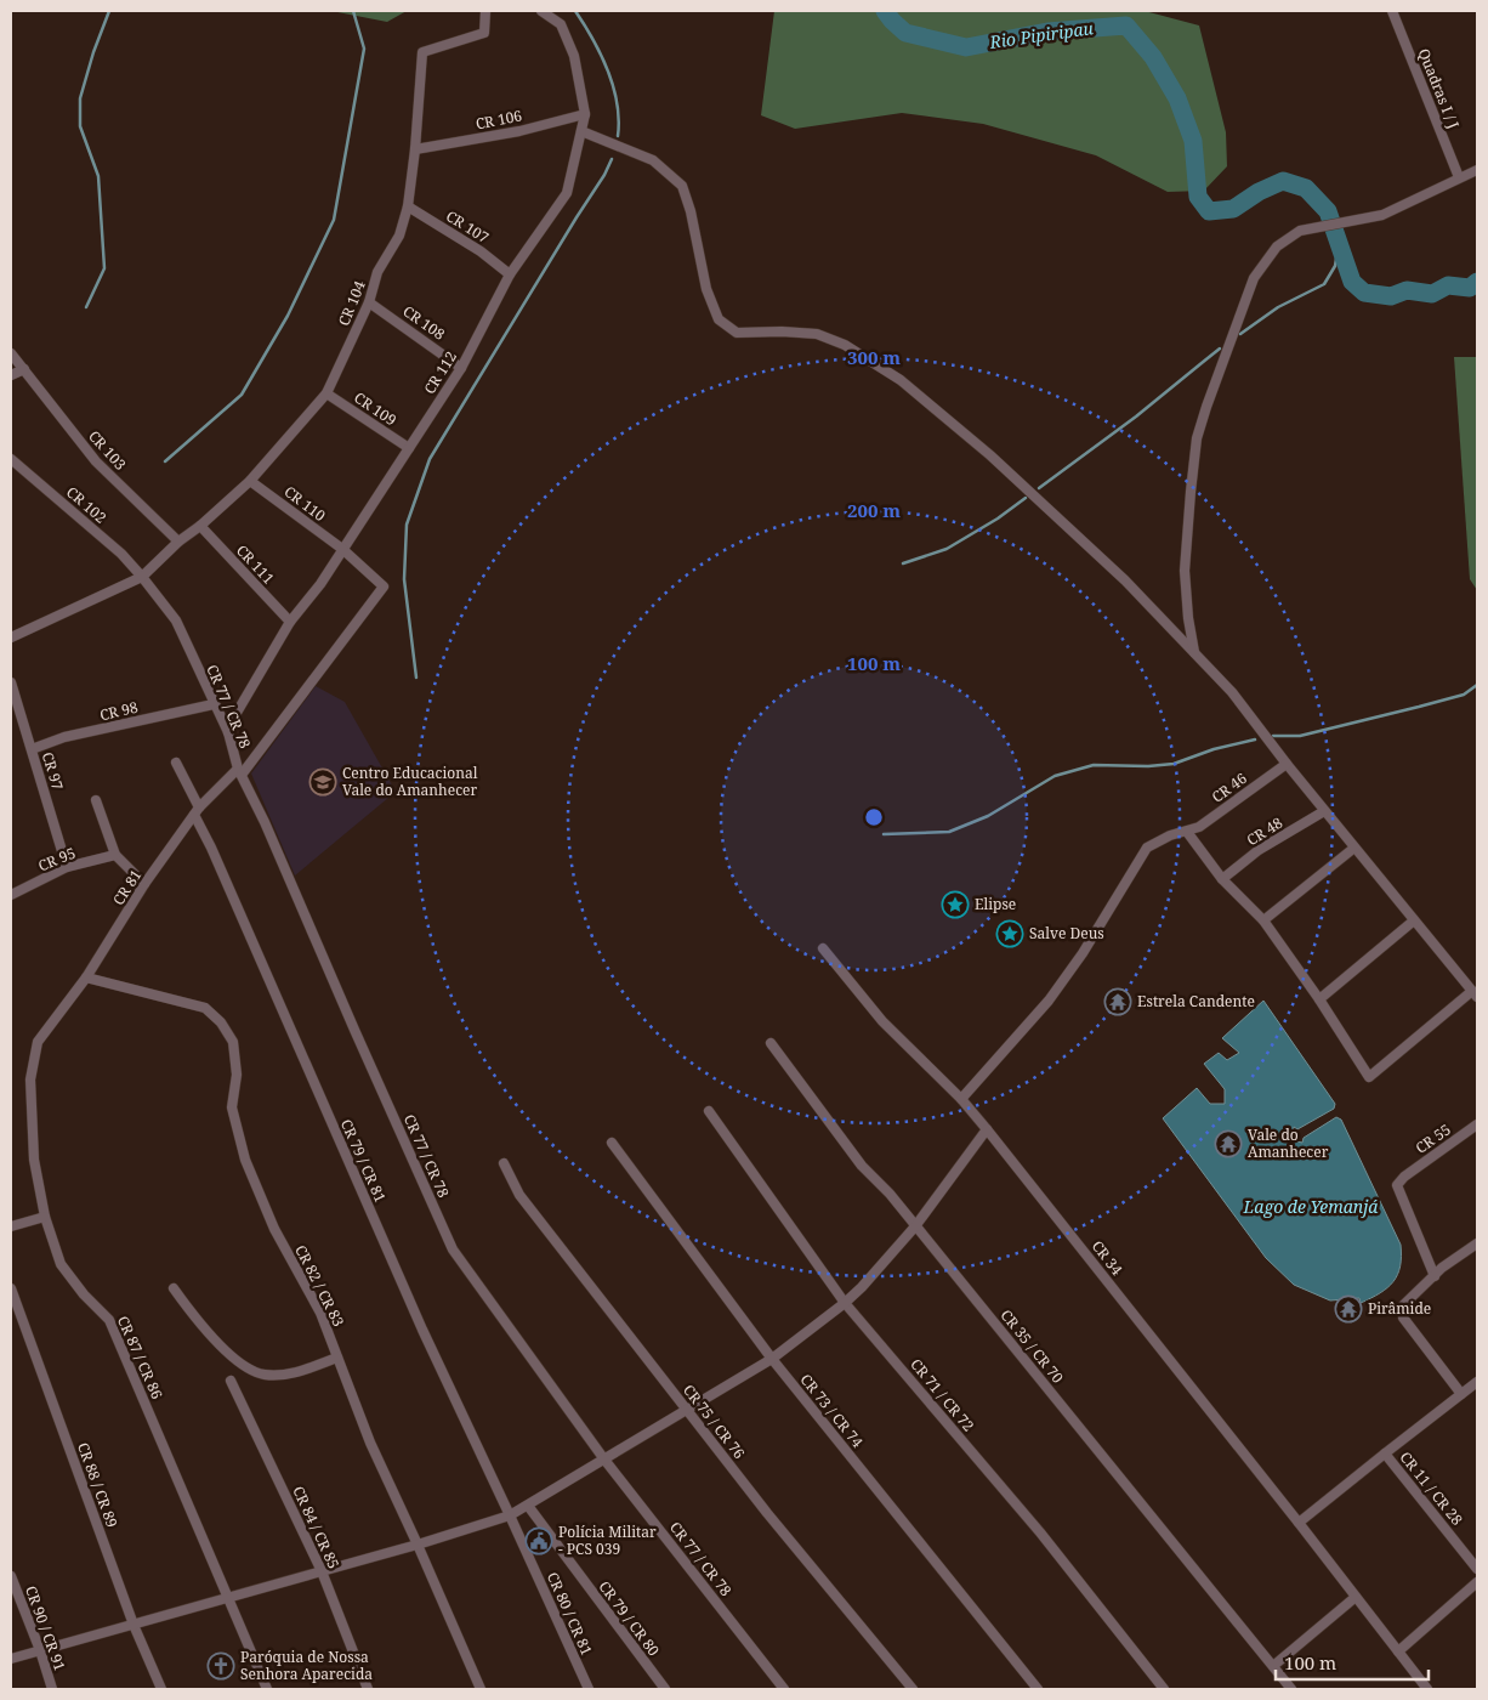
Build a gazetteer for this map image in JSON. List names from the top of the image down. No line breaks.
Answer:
{"streets":{"street":["Quadras I / J","CR 106","CR 107","CR 104","CR 108","CR 112","CR 109","CR 103","CR 110","CR 102","CR 111","CR 77 / CR 78","CR 98","CR 97","CR 46","CR 48","CR 95","CR 81","CR 55","CR 79 / CR 81","CR 34","CR 82 / CR 83","CR 35 / CR 70","CR 87 / CR 86","CR 71 / CR 72","CR 73 / CR 74","CR 75 / CR 76","CR 88 / CR 89","CR 11 / CR 28","CR 84 / CR 85","CR 80 / CR 81","CR 79 / CR 80","CR 90 / CR 91"]},"crossings":[["CR 106","CR 104"],["CR 106","CR 112"],["CR 107","CR 104"],["CR 107","CR 112"],["CR 104","CR 108"],["CR 104","CR 109"],["CR 104","CR 103"],["CR 104","CR 110"],["CR 104","CR 102"],["CR 104","CR 111"],["CR 104","CR 77 / CR 78"],["CR 108","CR 112"],["CR 112","CR 109"],["CR 112","CR 110"],["CR 112","CR 111"],["CR 112","CR 77 / CR 78"],["CR 110","CR 77 / CR 78"],["CR 110","CR 81"],["CR 102","CR 77 / CR 78"],["CR 77 / CR 78","CR 98"],["CR 77 / CR 78","CR 81"],["CR 98","CR 97"],["CR 97","CR 95"],["CR 46","CR 34"],["CR 81","CR 79 / CR 81"],["CR 81","CR 82 / CR 83"],["CR 81","CR 87 / CR 86"],["CR 79 / CR 81","CR 80 / CR 81"],["CR 82 / CR 83","CR 87 / CR 86"]],"water":["Rio Pipiripau","Lago de Yemanjá"],"places":{"school or university":["Centro Educacional Vale do Amanhecer"],"place":["Elipse","Salve Deus"],"temple":["Estrela Candente","Vale do Amanhecer","Pirâmide"],"public building":["Polícia Militar - PCS 039"],"church":["Paróquia de Nossa Senhora Aparecida"]},"scale_bar":"100 m","rings":["300 m","200 m","100 m"]}
